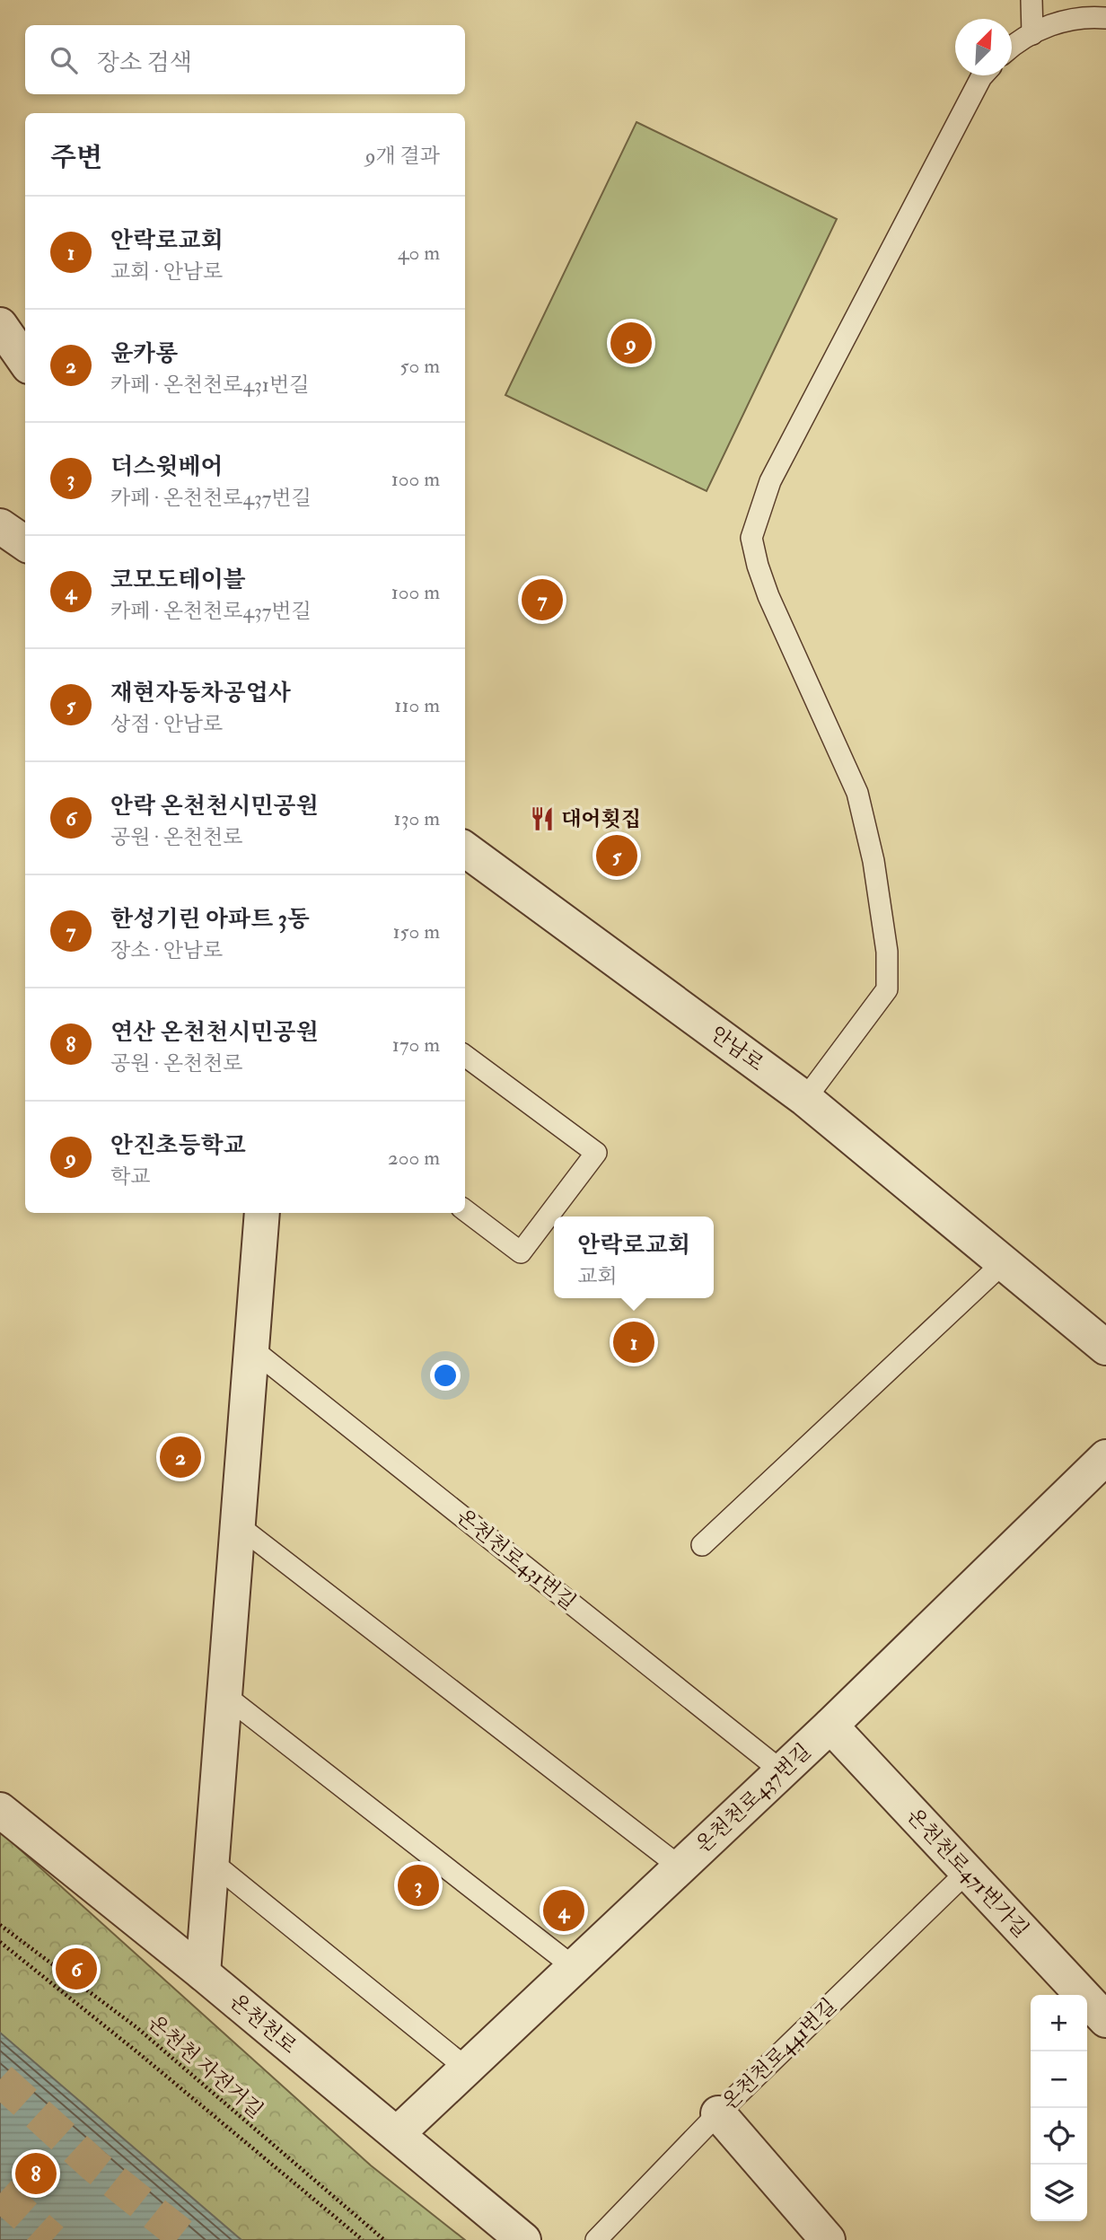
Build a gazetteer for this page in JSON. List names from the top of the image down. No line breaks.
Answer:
{"streets":{"street":["안남로","온천천로437번길","온천천로471번가길","온천천로"],"lane":["온천천로431번길","온천천로441번길"],"path":["온천천 자전거길"]},"crossings":[["온천천로431번길","온천천로437번길"],["온천천로437번길","온천천로471번가길"],["온천천로437번길","온천천로"],["온천천로471번가길","온천천로441번길"]],"places":{"restaurant":["대어횟집"]},"north":"top right","page":{"search":"장소 검색","heading":["주변","9개 결과"],"list":[{"mark":"1","name":"안락로교회","note":"교회 · 안남로","value":"40 m"},{"mark":"2","name":"윤카롱","note":"카페 · 온천천로431번길","value":"50 m"},{"mark":"3","name":"더스윗베어","note":"카페 · 온천천로437번길","value":"100 m"},{"mark":"4","name":"코모도테이블","note":"카페 · 온천천로437번길","value":"100 m"},{"mark":"5","name":"재현자동차공업사","note":"상점 · 안남로","value":"110 m"},{"mark":"6","name":"안락 온천천시민공원","note":"공원 · 온천천로","value":"130 m"},{"mark":"7","name":"한성기린 아파트 3동","note":"장소 · 안남로","value":"150 m"},{"mark":"8","name":"연산 온천천시민공원","note":"공원 · 온천천로","value":"170 m"},{"mark":"9","name":"안진초등학교","note":"학교","value":"200 m"}],"pins":["9","7","5","1","2","3","4","6","8"],"popup":["안락로교회","교회"],"map_buttons":["+","−"]}}
